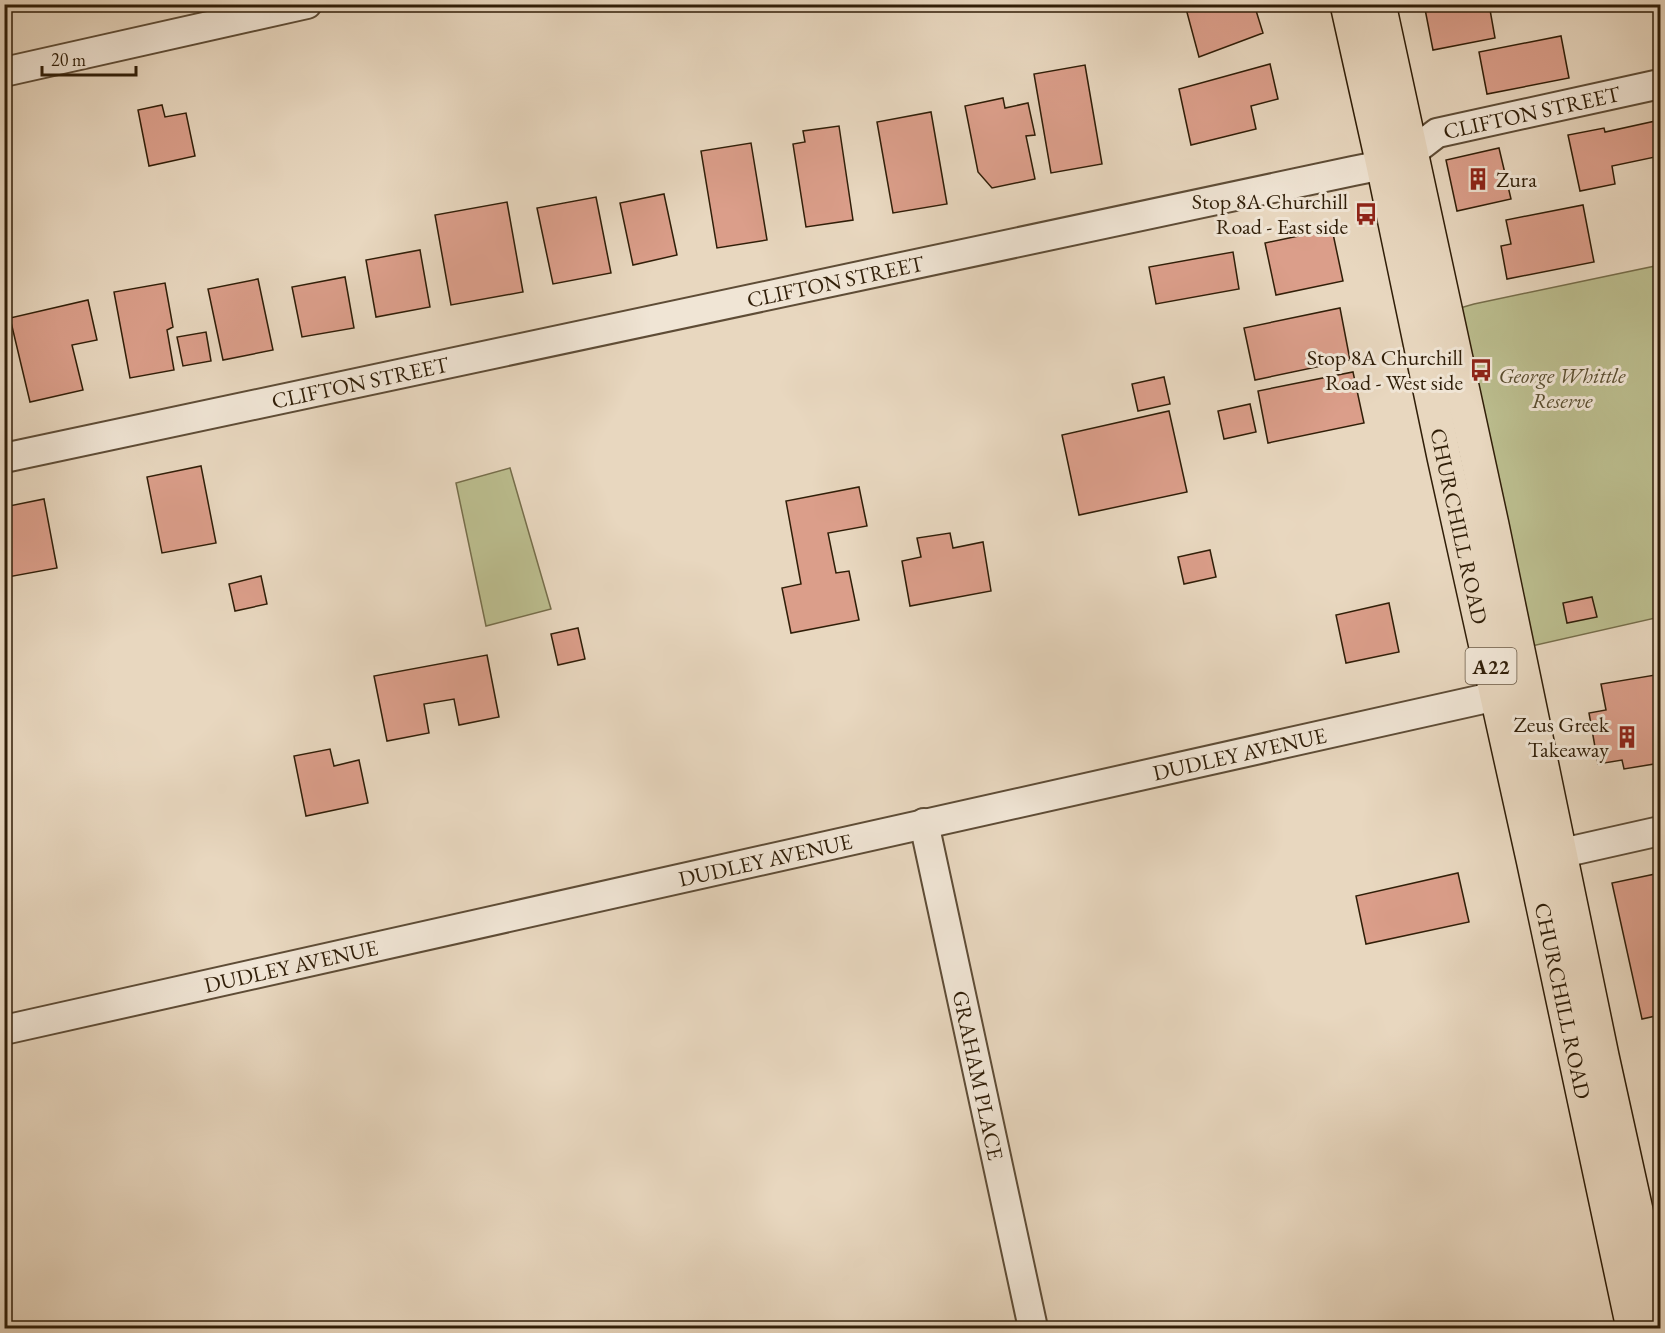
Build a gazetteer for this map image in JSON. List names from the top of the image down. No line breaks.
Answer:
{"streets":{"main road":["CHURCHILL ROAD","A22"],"street":["CLIFTON STREET","DUDLEY AVENUE","GRAHAM PLACE"]},"crossings":[["CLIFTON STREET","CHURCHILL ROAD"],["CHURCHILL ROAD","DUDLEY AVENUE"],["DUDLEY AVENUE","GRAHAM PLACE"]],"parks":["George Whittle Reserve"],"places":{"building":["Zura","Zeus Greek Takeaway"],"bus stop":["Stop 8A Churchill Road - East side","Stop 8A Churchill Road - West side"]},"scale_bar":"20 m"}
